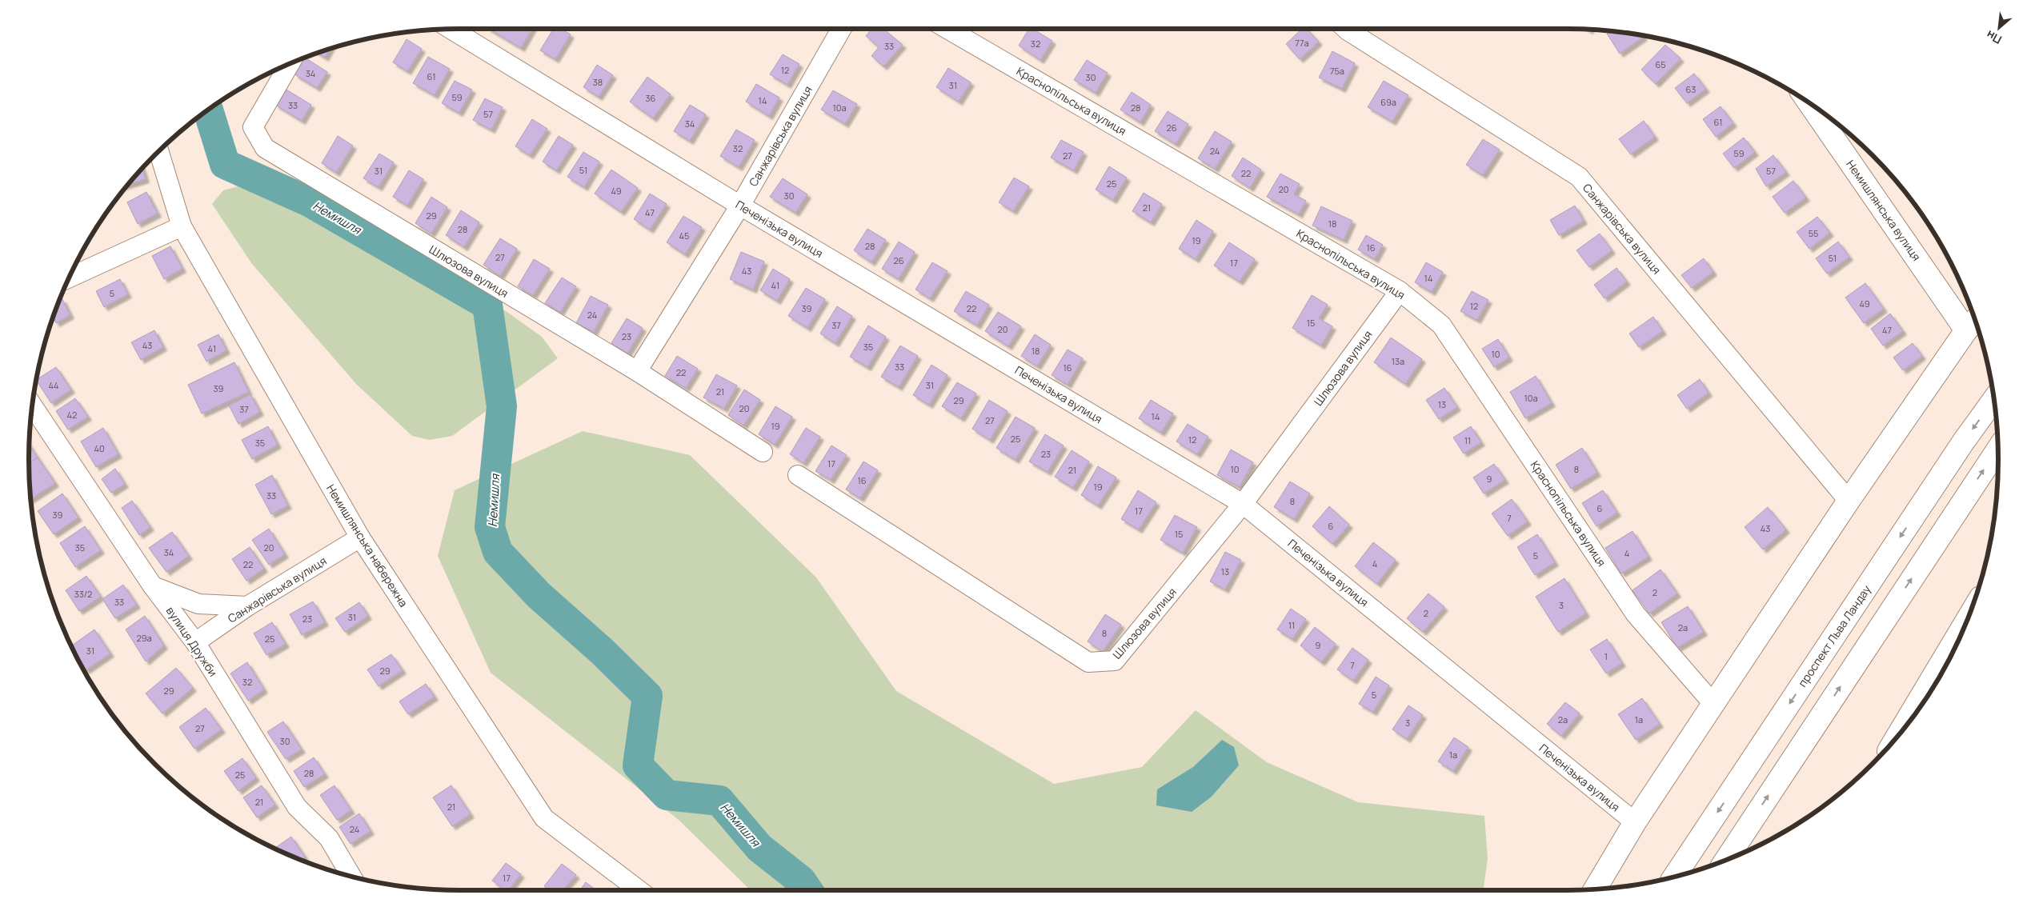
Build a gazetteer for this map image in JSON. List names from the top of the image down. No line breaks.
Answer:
{"streets":{"street":["Краснопільська вулиця","Санжарівська вулиця","Немишлянська вулиця","Печенізька вулиця","Шлюзова вулиця","Немишлянська набережна","проспект Льва Ландау","вулиця Дружби"]},"crossings":[["Краснопільська вулиця","Шлюзова вулиця"],["Санжарівська вулиця","Печенізька вулиця"],["Санжарівська вулиця","Шлюзова вулиця"],["Санжарівська вулиця","Немишлянська набережна"],["Санжарівська вулиця","вулиця Дружби"],["Печенізька вулиця","Шлюзова вулиця"]],"water":["Немишля"],"house_numbers":["77а","32","33","65","12","75а","34","61","30","38","31","63","59","36","14","69а","33","10а","28","57","61","34","26","32","24","59","27","51","31","57","22","25","20","49","30","21","47","29","18","28","55","45","19","28","16","27","51","26","17","43","14","41","5","49","12","39","22","24","15","37","20","47","23","43","35","41","18","10","13а","33","16","22","44","31","39","21","10а","29","13","20","37","42","14","27","19","25","12","11","35","40","23","17","10","8","21","9","16","19","33","8","6","17","39","7","6","43","15","35","20","34","4","5","4","22","13","2","33/2","33","3","2","31","23","11","2а","8","29а","25","9","31","1","7","29","32","29","5","2а","1а","3","27","30","1а","28","25","21","21","24","17"],"north":"bottom left"}
